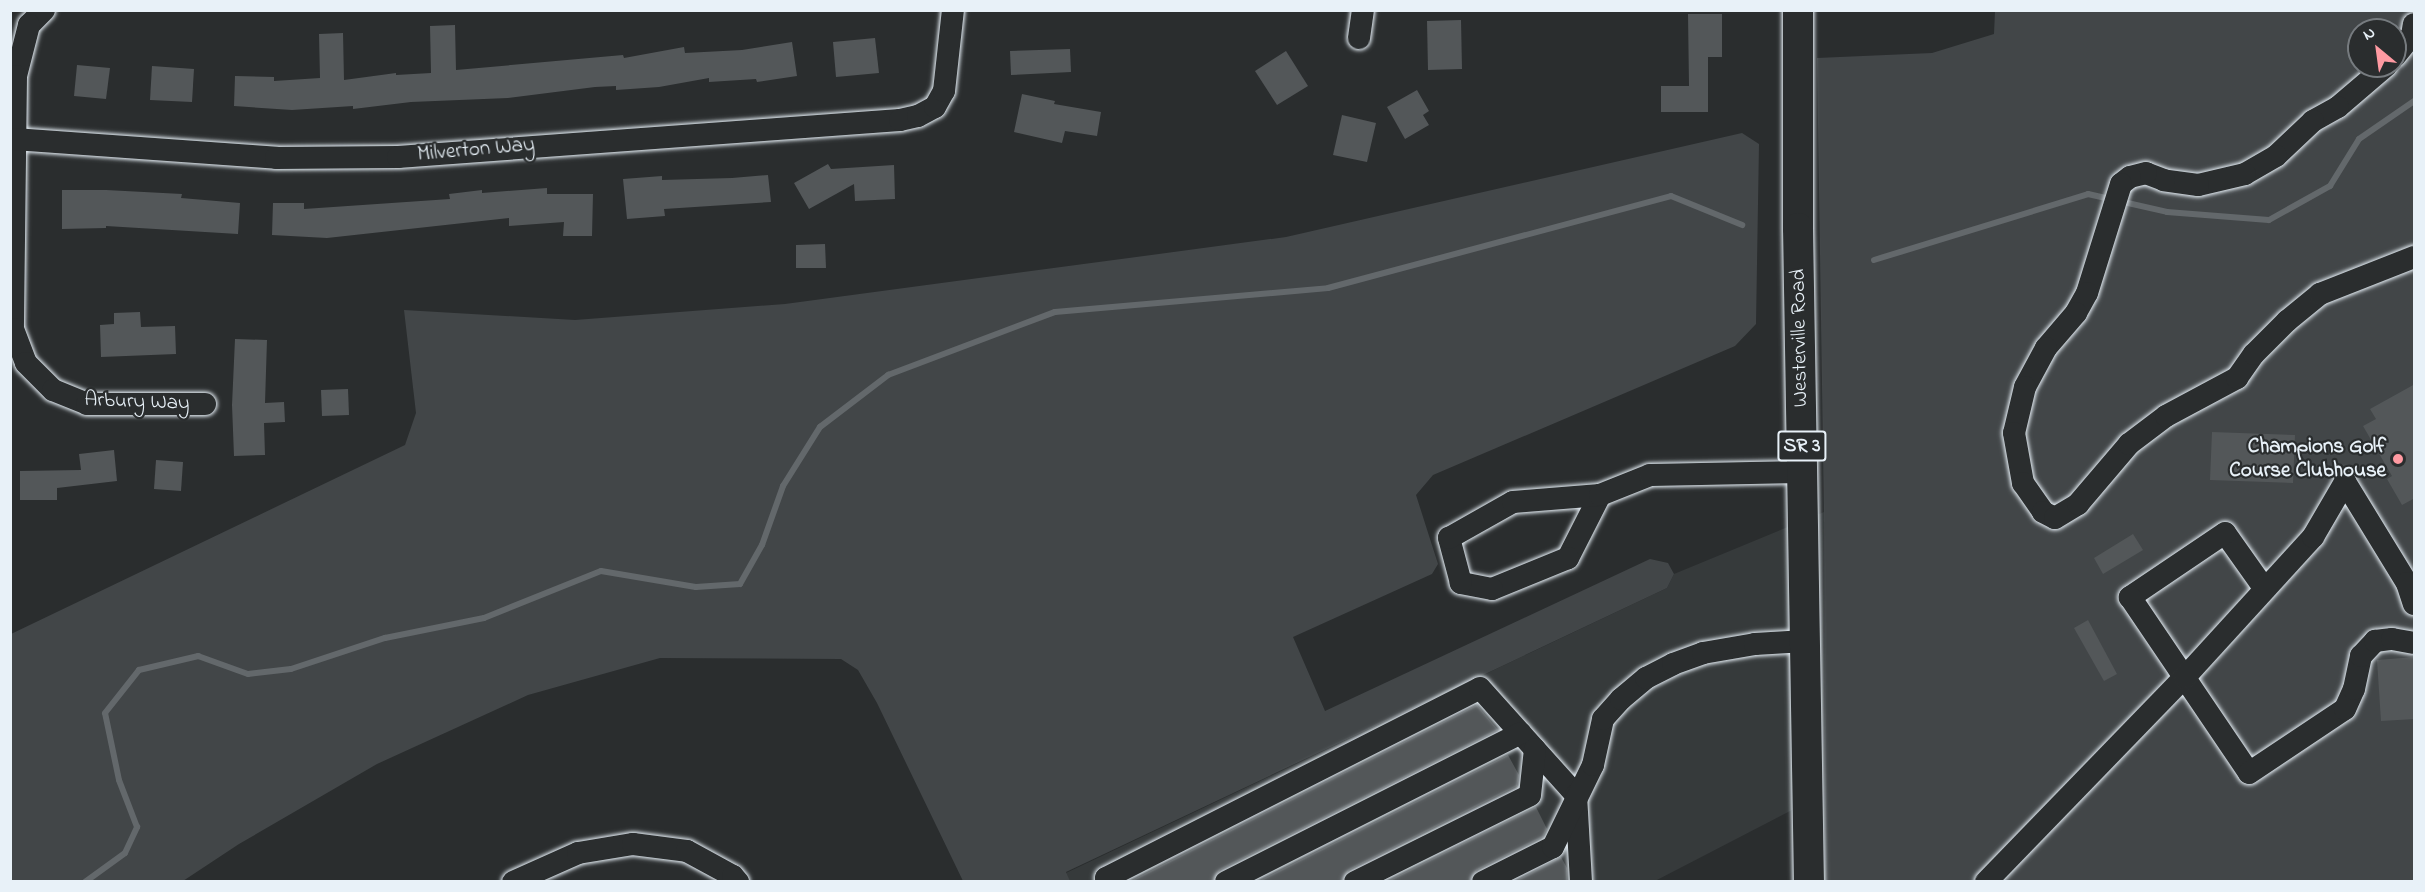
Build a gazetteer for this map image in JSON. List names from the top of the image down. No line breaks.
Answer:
{"streets":{"main road":["Westerville Road","SR 3"],"street":["Milverton Way","Arbury Way"]},"crossings":[["Milverton Way","Arbury Way"]],"places":["Champions Golf Course Clubhouse"],"north":"top left"}
